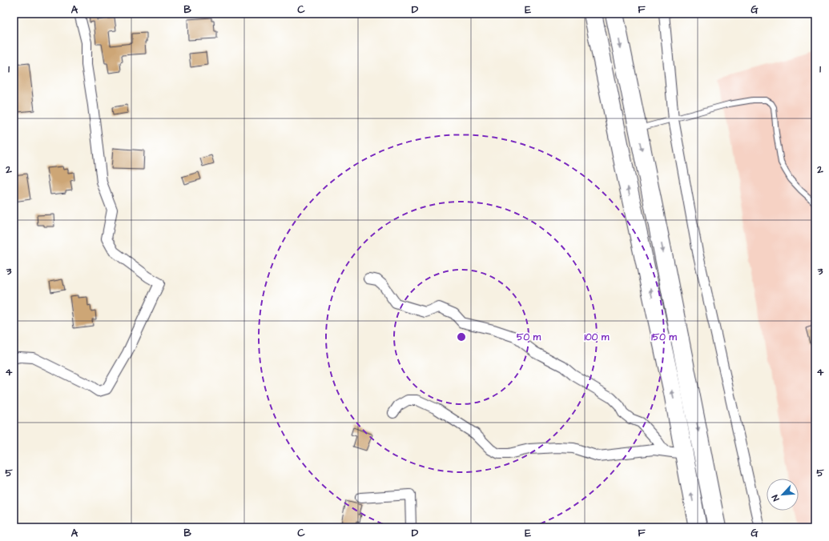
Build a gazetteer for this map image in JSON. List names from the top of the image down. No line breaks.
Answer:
{"north":"bottom left","grid":{"columns":["A","B","C","D","E","F","G"],"rows":["1","2","3","4","5"]},"rings":["50 m","100 m","150 m"]}
